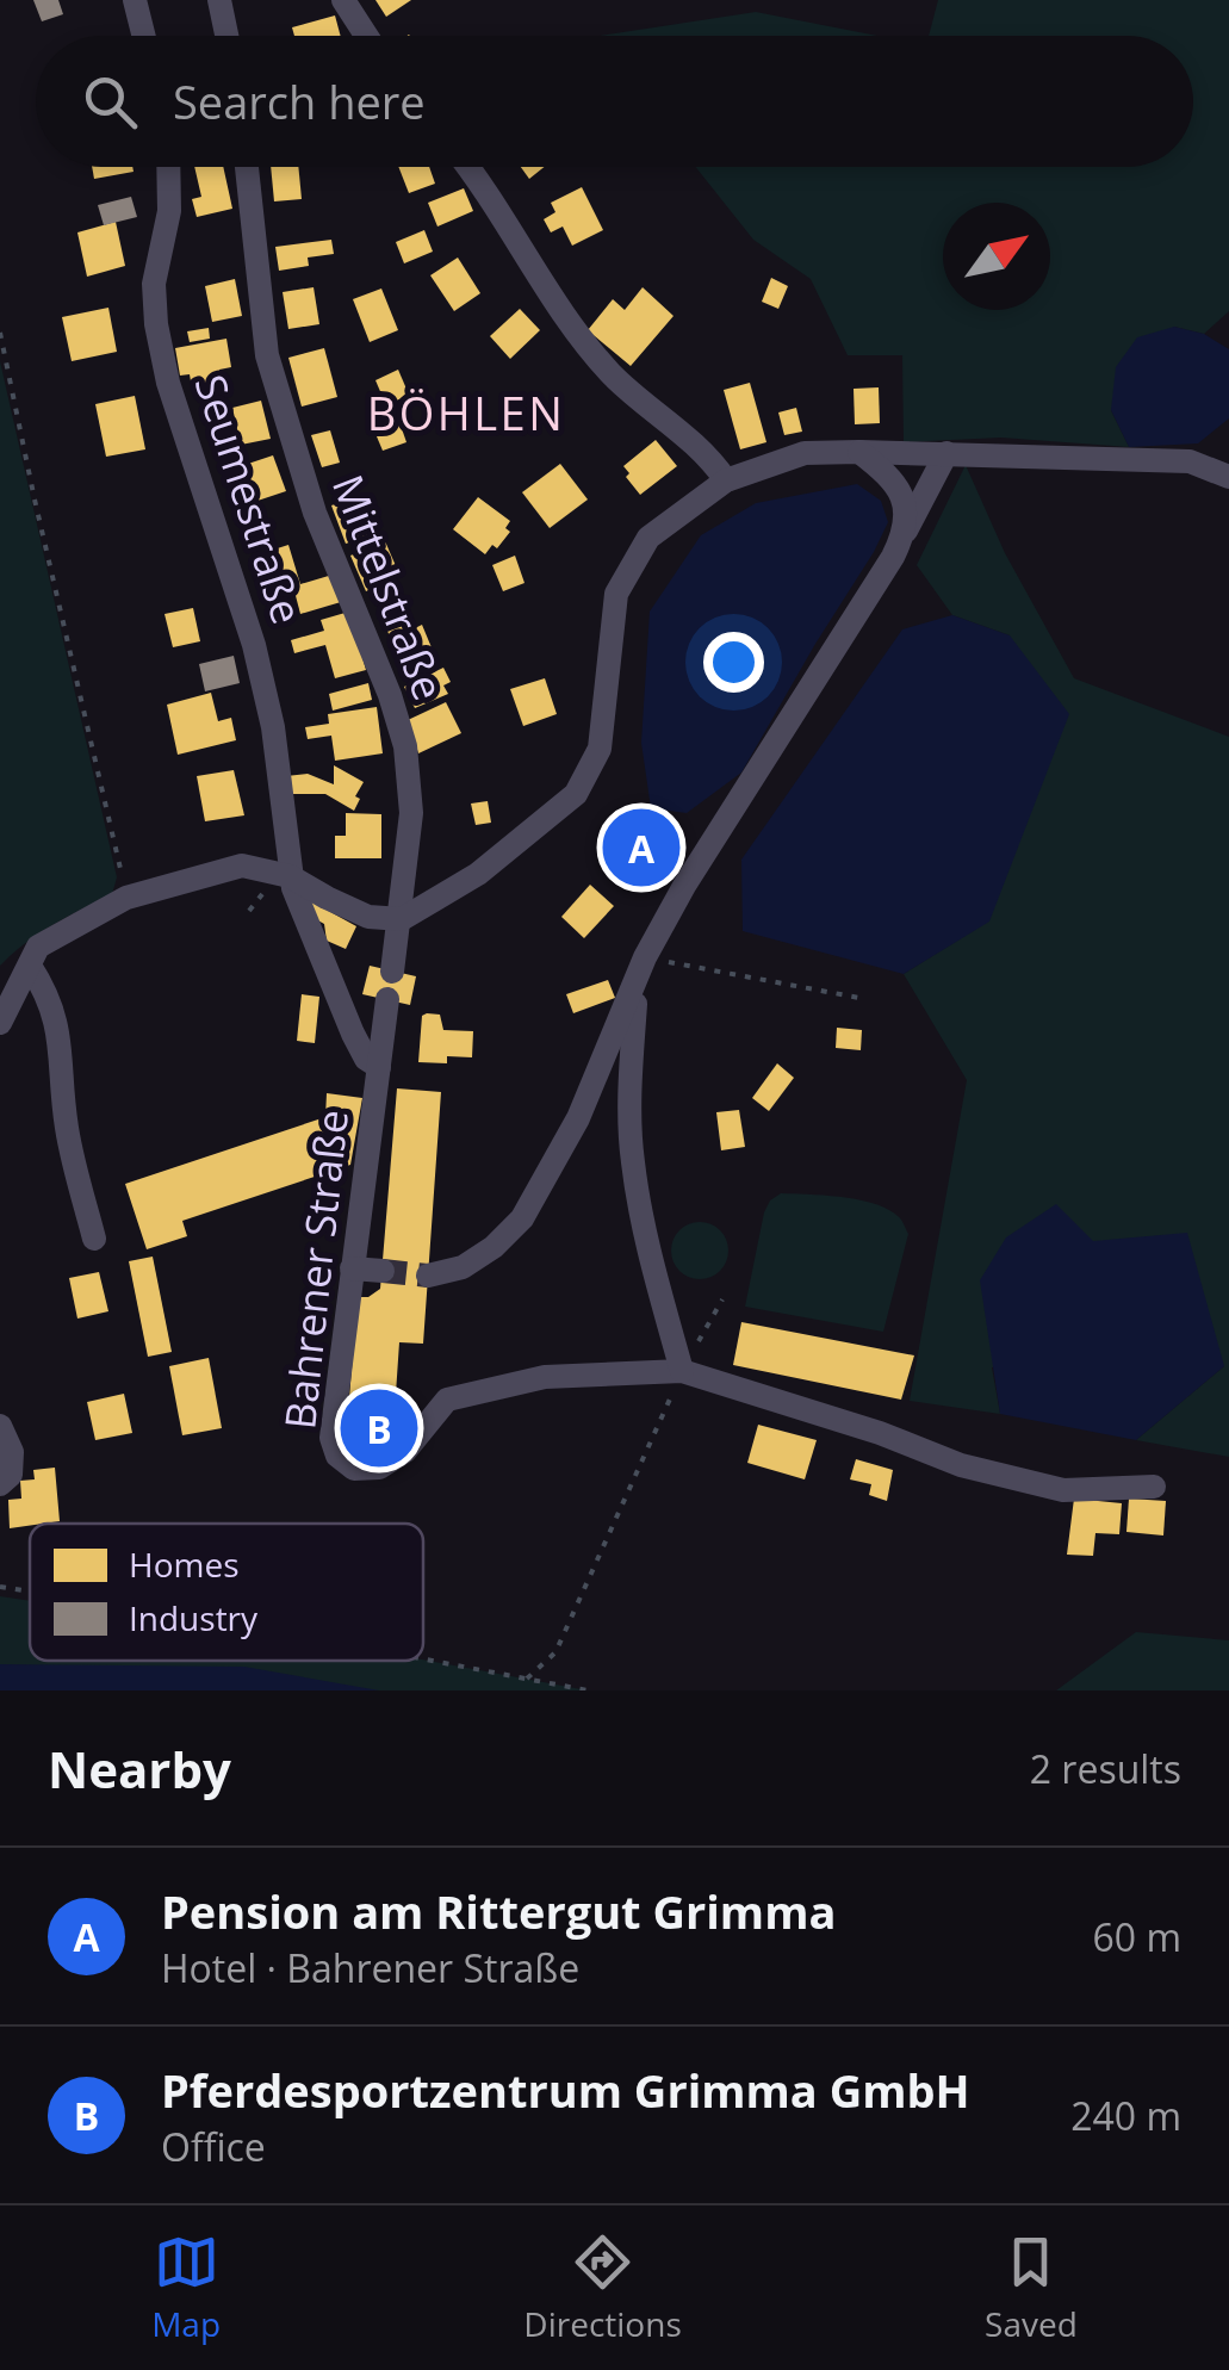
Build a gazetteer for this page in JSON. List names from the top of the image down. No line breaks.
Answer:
{"streets":{"street":["Seumestraße","Mittelstraße","Bahrener Straße"]},"crossings":[["Seumestraße","Bahrener Straße"]],"districts":["BÖHLEN"],"legend":["Homes","Industry"],"north":"top right","page":{"search":"Search here","pins":["A","B"],"heading":["Nearby","2 results"],"list":[{"mark":"A","name":"Pension am Rittergut Grimma","note":"Hotel · Bahrener Straße","value":"60 m"},{"mark":"B","name":"Pferdesportzentrum Grimma GmbH","note":"Office","value":"240 m"}],"nav":["Map","Directions","Saved"]}}
